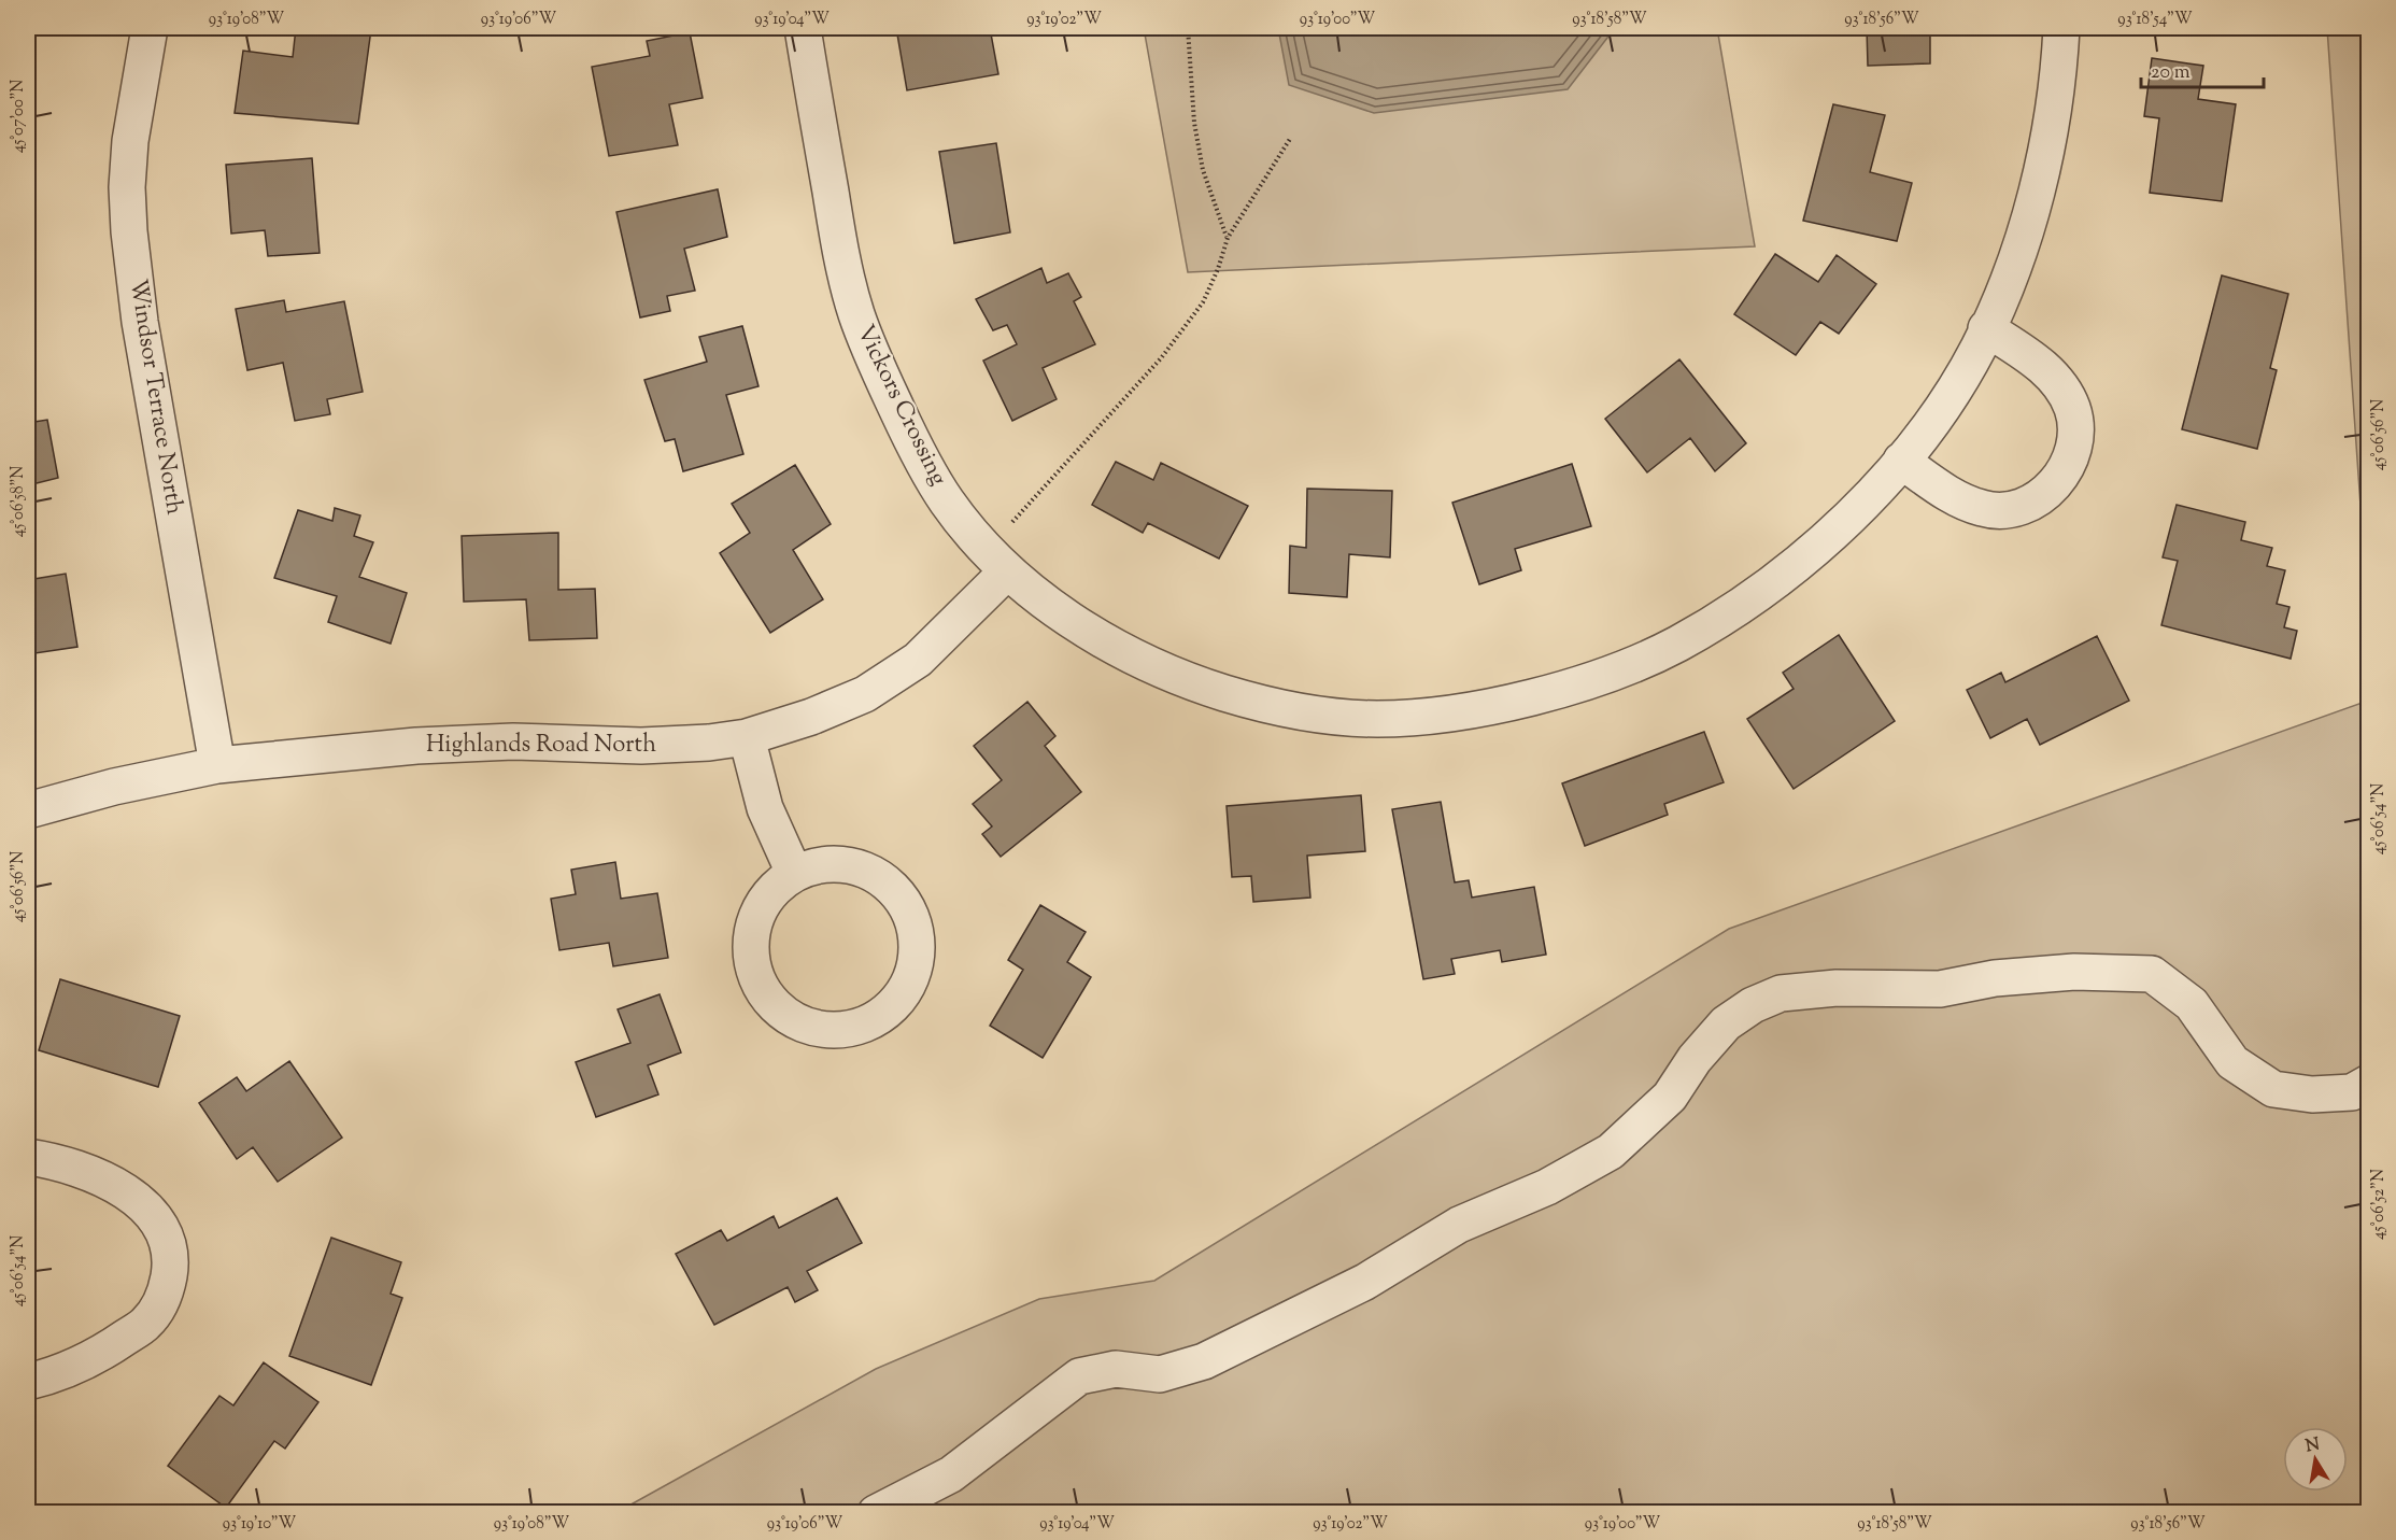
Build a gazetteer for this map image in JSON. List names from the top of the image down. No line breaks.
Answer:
{"streets":{"street":["Windsor Terrace North","Vickors Crossing","Highlands Road North"]},"crossings":[["Windsor Terrace North","Highlands Road North"],["Vickors Crossing","Highlands Road North"]],"scale_bar":"20 m","north":"top","coordinates":["93°19'08\"W","93°19'06\"W","93°19'04\"W","93°19'02\"W","93°19'00\"W","93°18'58\"W","93°18'56\"W","93°18'54\"W","45°07'00\"N","45°06'56\"N","45°06'58\"N","45°06'54\"N","45°06'52\"N","93°19'10\"W"]}
